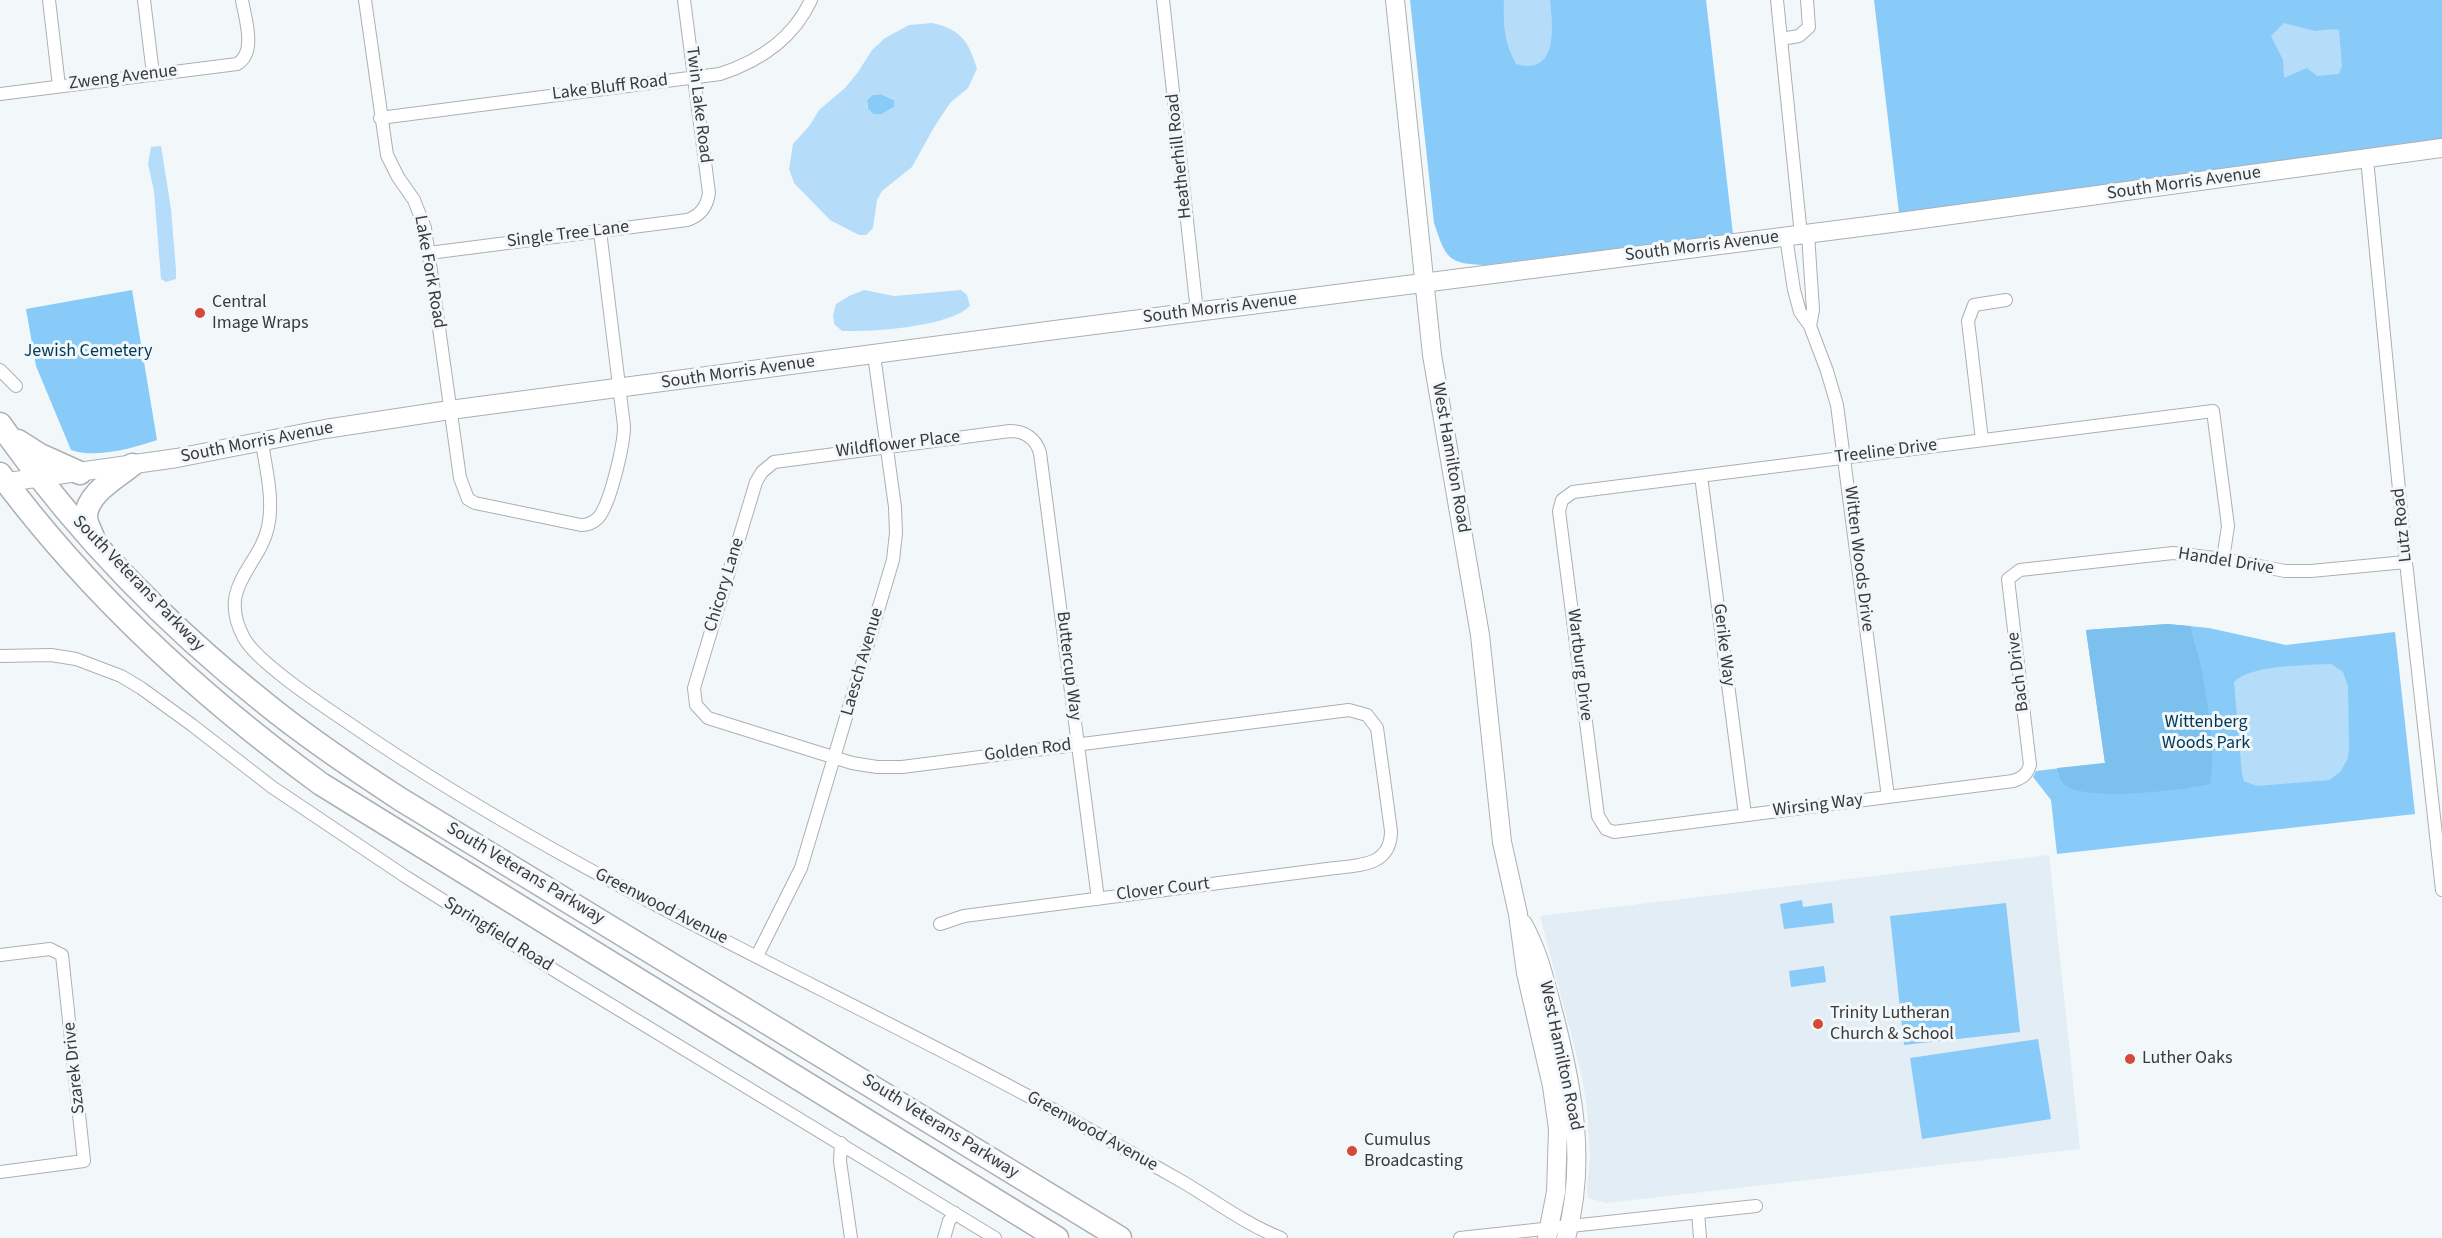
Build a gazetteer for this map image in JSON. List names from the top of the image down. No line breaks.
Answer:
{"streets":{"highway":["South Veterans Parkway"],"street":["Zweng Avenue","Lake Bluff Road","Twin Lake Road","Heatherhill Road","South Morris Avenue","Single Tree Lane","Lake Fork Road","Wildflower Place","Treeline Drive","West Hamilton Road","Lutz Road","Witten Woods Drive","Handel Drive","Chicory Lane","Gerike Way","Laesch Avenue","Wartburg Drive","Buttercup Way","Bach Drive","Golden Rod","Wirsing Way","Clover Court","Greenwood Avenue","Springfield Road","Szarek Drive"]},"crossings":[["Lake Bluff Road","Twin Lake Road"],["Lake Bluff Road","Lake Fork Road"],["Twin Lake Road","Single Tree Lane"],["Heatherhill Road","South Morris Avenue"],["South Morris Avenue","Lake Fork Road"],["South Morris Avenue","West Hamilton Road"],["South Morris Avenue","Lutz Road"],["South Morris Avenue","Witten Woods Drive"],["South Morris Avenue","South Veterans Parkway"],["South Morris Avenue","Laesch Avenue"],["South Morris Avenue","Greenwood Avenue"],["Single Tree Lane","Lake Fork Road"],["Wildflower Place","Chicory Lane"],["Wildflower Place","Laesch Avenue"],["Wildflower Place","Buttercup Way"],["Treeline Drive","Witten Woods Drive"],["Treeline Drive","Handel Drive"],["Treeline Drive","Gerike Way"],["Treeline Drive","Wartburg Drive"],["Lutz Road","Handel Drive"],["Witten Woods Drive","Wirsing Way"],["Handel Drive","Bach Drive"],["Chicory Lane","Golden Rod"],["Gerike Way","Wirsing Way"],["Laesch Avenue","Golden Rod"],["Laesch Avenue","Greenwood Avenue"],["Wartburg Drive","Wirsing Way"],["Buttercup Way","Golden Rod"],["Buttercup Way","Clover Court"],["Bach Drive","Wirsing Way"],["Golden Rod","Clover Court"]],"parks":["Jewish Cemetery","Wittenberg Woods Park"],"places":["Central Image Wraps","Trinity Lutheran Church & School","Luther Oaks","Cumulus Broadcasting"]}
